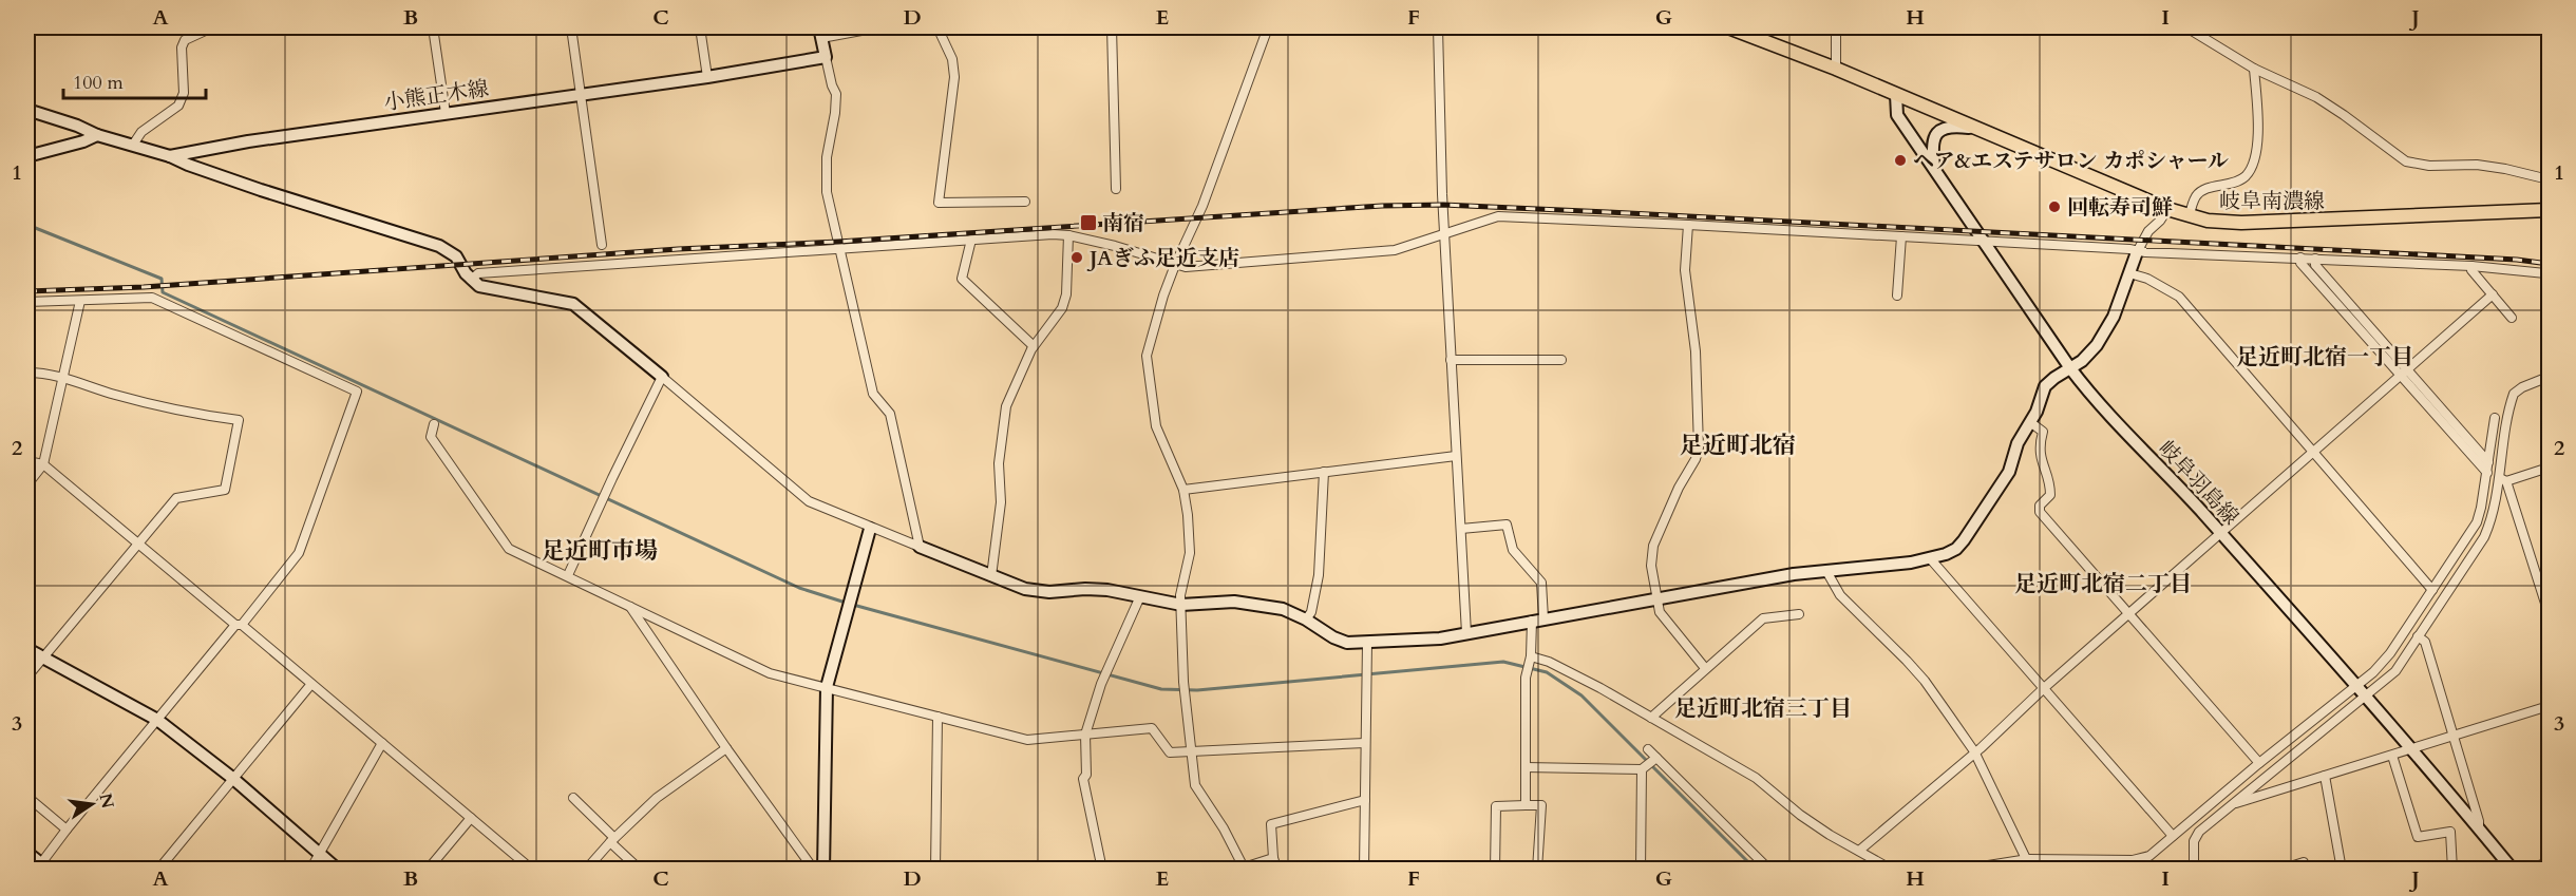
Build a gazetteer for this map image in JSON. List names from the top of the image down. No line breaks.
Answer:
{"streets":{"main road":["岐阜南濃線"],"street":["小熊正木線","岐阜羽島線"]},"crossings":[["岐阜南濃線","岐阜羽島線"]],"districts":["足近町北宿一丁目","足近町北宿","足近町市場","足近町北宿二丁目","足近町北宿三丁目"],"places":{"other":["ヘア&エステサロン カポシャール","回転寿司鮮","JAぎふ足近支店"],"transit":["南宿"]},"scale_bar":"100 m","north":"right","grid":{"columns":["A","B","C","D","E","F","G","H","I","J"],"rows":["1","2","3"]}}
